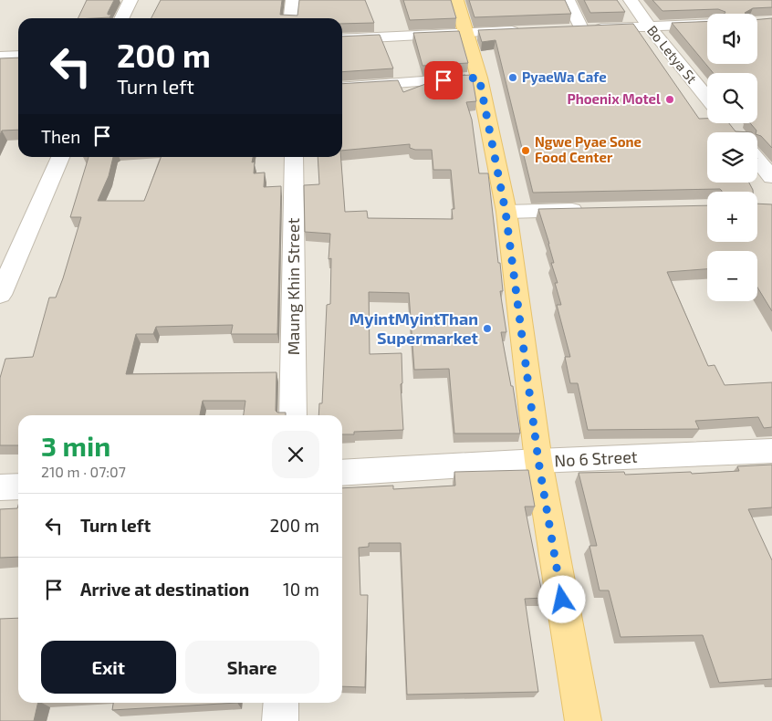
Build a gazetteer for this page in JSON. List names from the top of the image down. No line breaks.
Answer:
{"streets":{"street":["Bo Letya St","Maung Khin Street","No 6 Street"]},"places":["PyaeWa Cafe","Phoenix Motel","Ngwe Pyae Sone Food Center","MyintMyintThan Supermarket"],"page":{"map_buttons":["+","−"],"turn":["200 m","Turn left"],"then":"Then","heading":["3 min","210 m · 07:07"],"list":[{"name":"Turn left","value":"200 m"},{"name":"Arrive at destination","value":"10 m"}],"buttons":["Exit","Share"]}}
